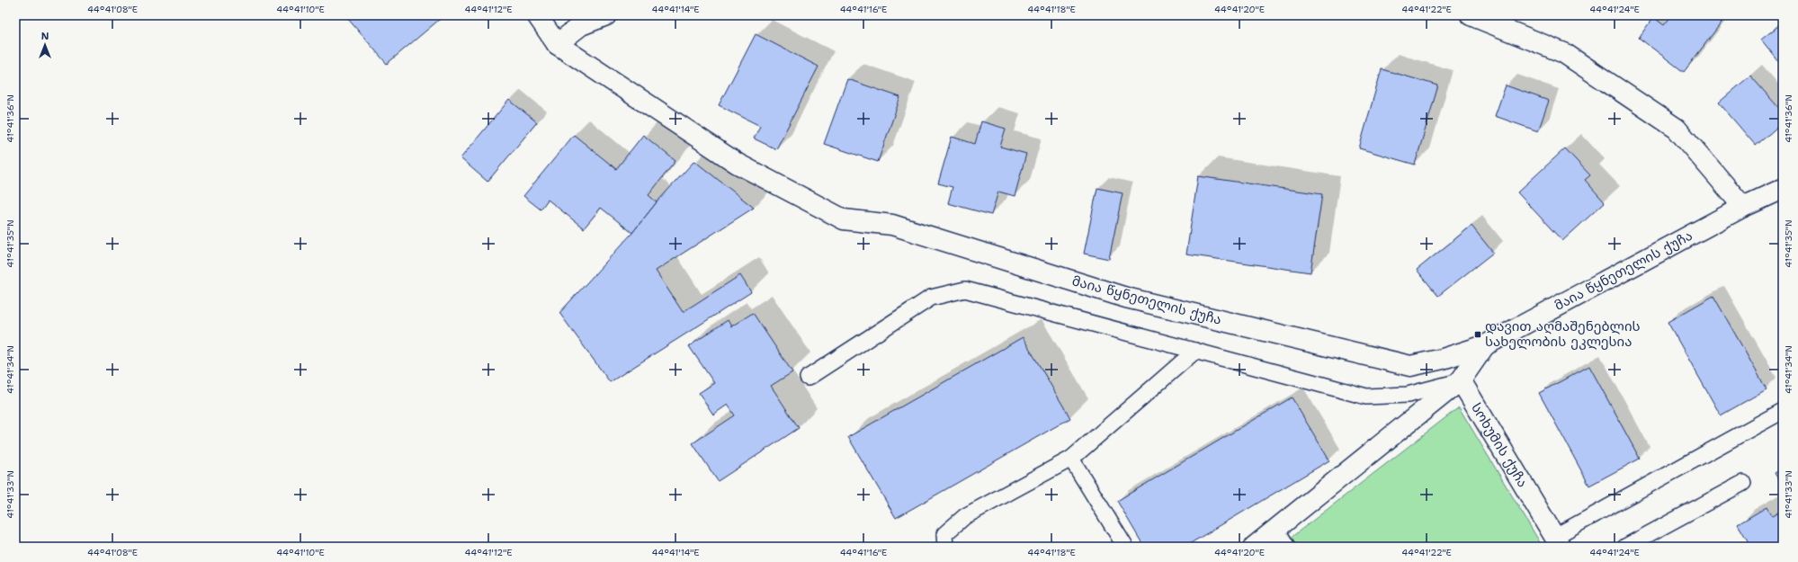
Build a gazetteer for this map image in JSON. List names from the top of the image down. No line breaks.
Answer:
{"streets":{"street":["მაია წყნეთელის ქუჩა","სოხუმის ქუჩა"]},"places":{"transit":["დავით აღმაშენებლის სახელობის ეკლესია"]},"north":"top","coordinates":["44°41'08\"E","44°41'10\"E","44°41'12\"E","44°41'14\"E","44°41'16\"E","44°41'18\"E","44°41'20\"E","44°41'22\"E","44°41'24\"E","41°41'36\"N","41°41'35\"N","41°41'34\"N","41°41'33\"N"]}
